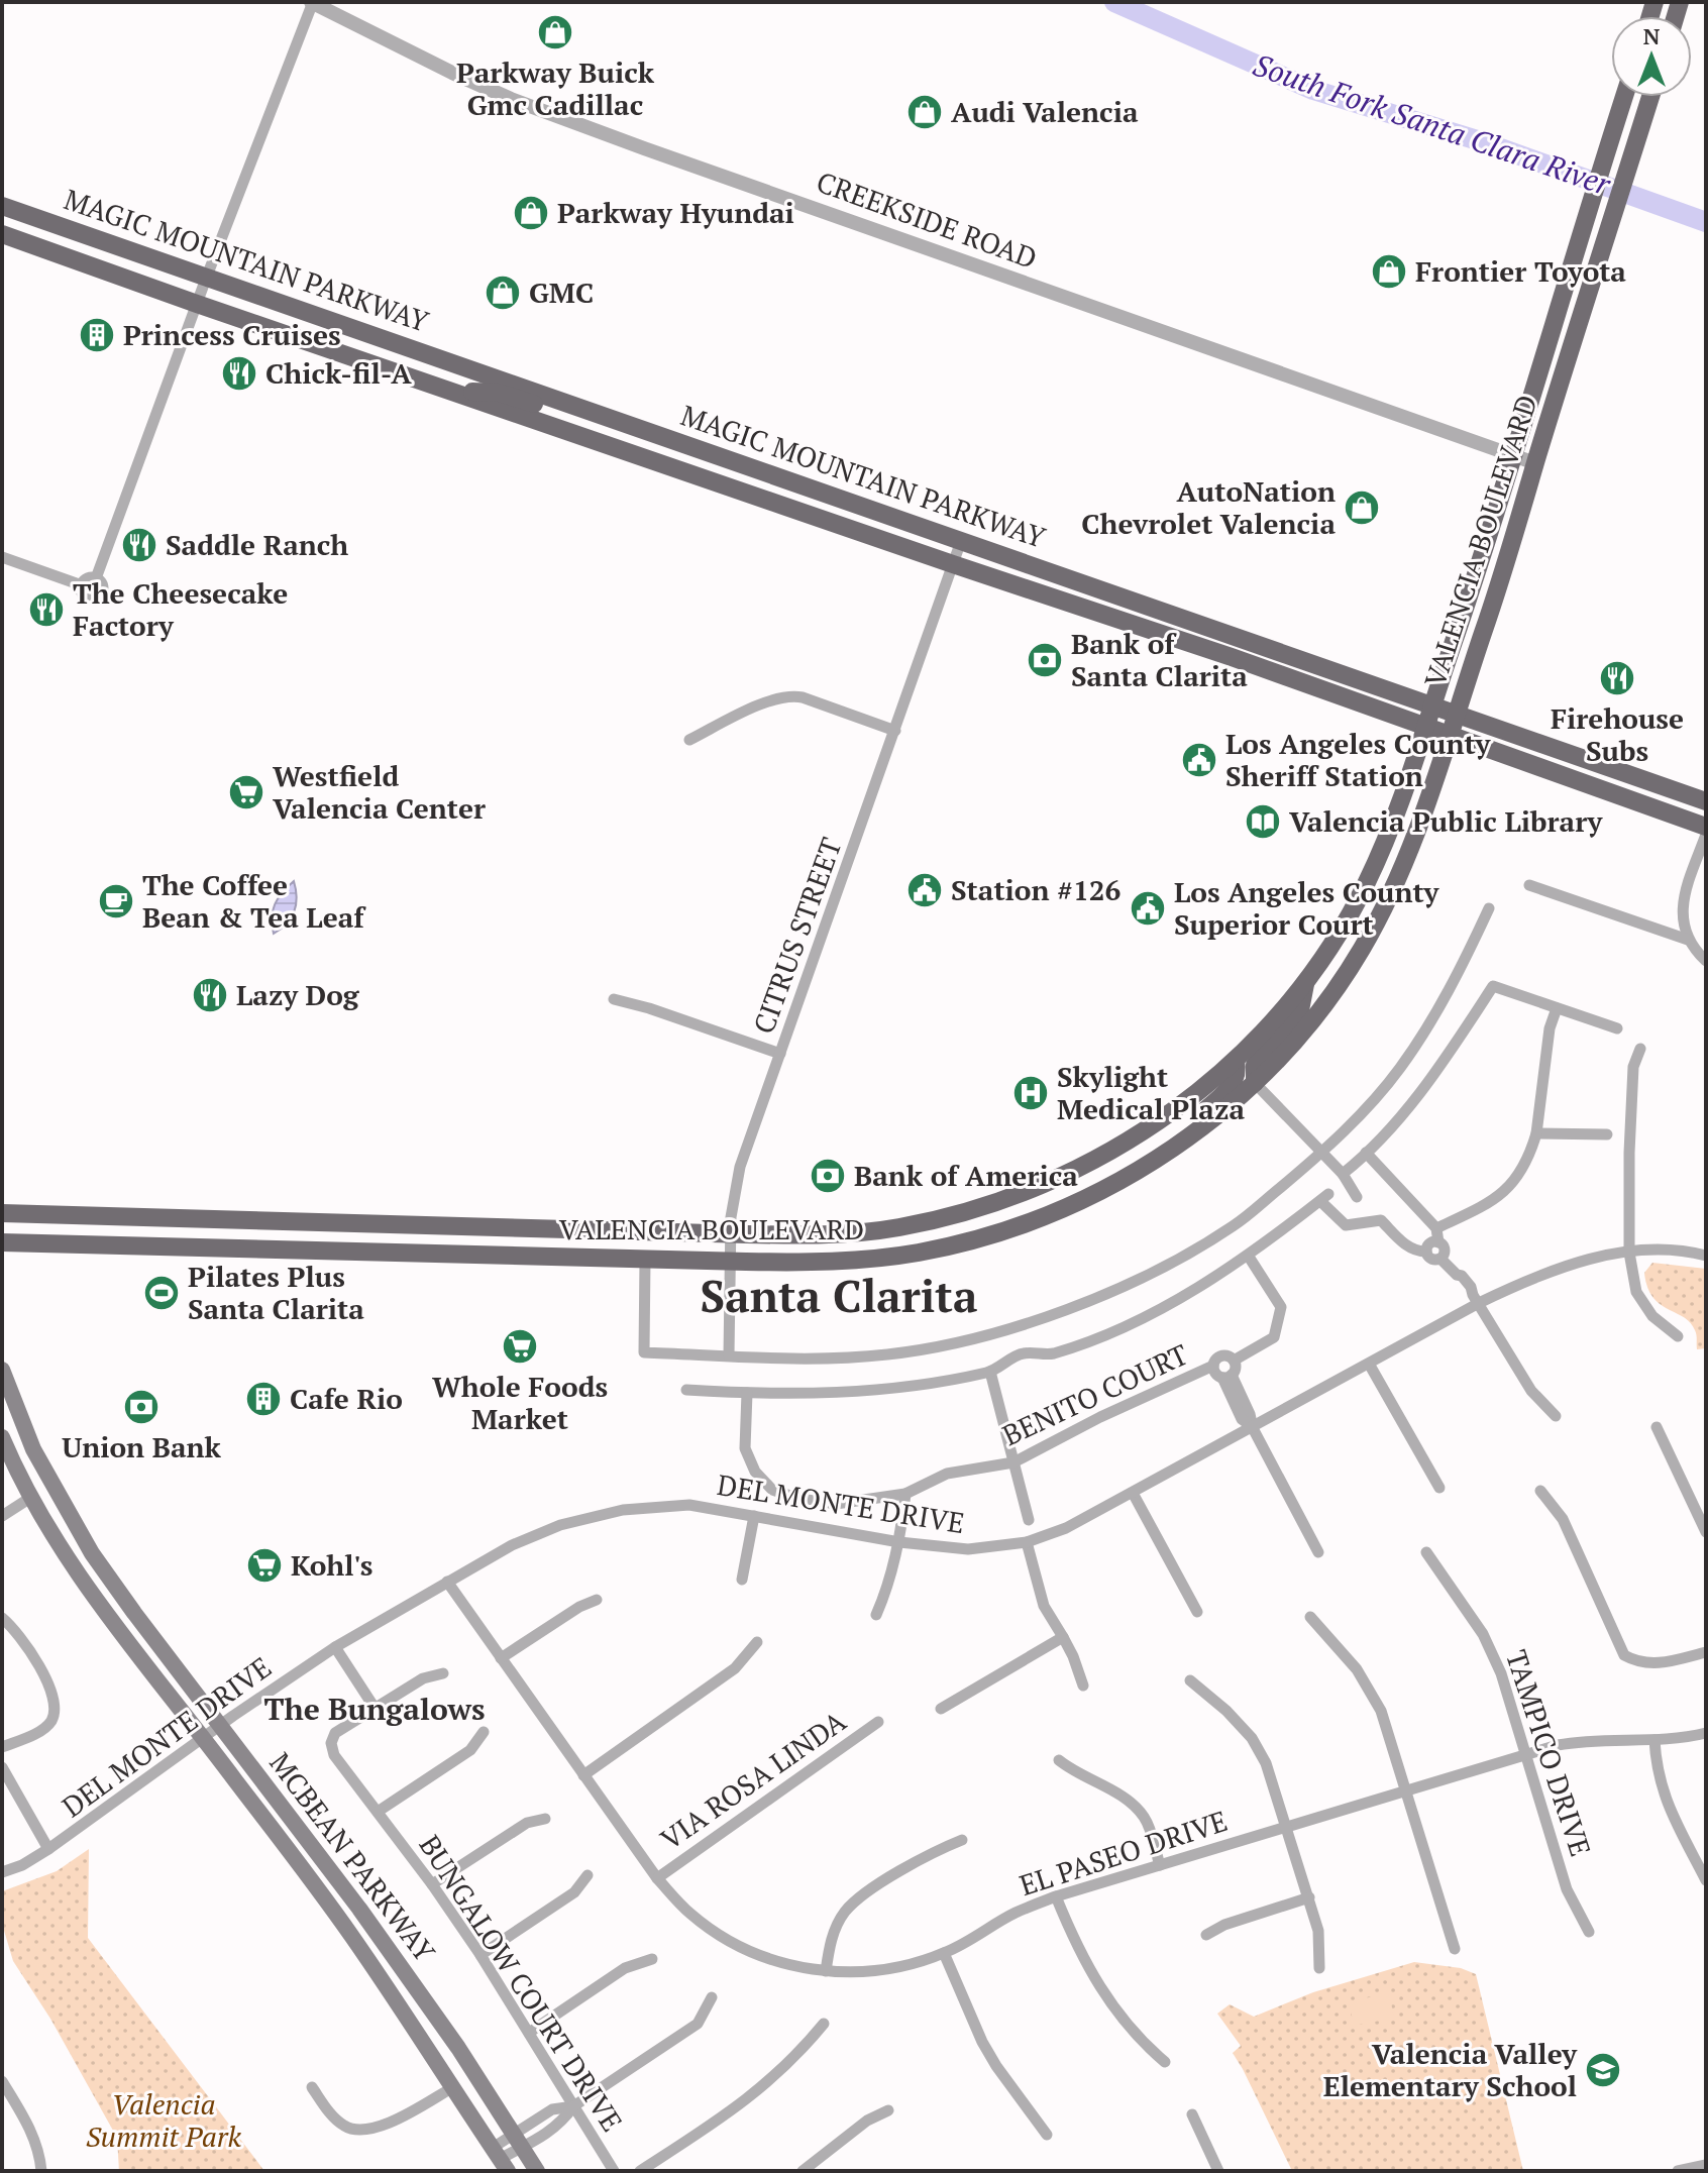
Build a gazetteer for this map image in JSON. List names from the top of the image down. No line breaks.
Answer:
{"streets":{"main road":["MAGIC MOUNTAIN PARKWAY","VALENCIA BOULEVARD","MCBEAN PARKWAY"],"street":["CREEKSIDE ROAD","CITRUS STREET","BENITO COURT","DEL MONTE DRIVE","TAMPICO DRIVE","VIA ROSA LINDA","EL PASEO DRIVE","BUNGALOW COURT DRIVE"]},"crossings":[["CREEKSIDE ROAD","VALENCIA BOULEVARD"],["MAGIC MOUNTAIN PARKWAY","VALENCIA BOULEVARD"],["MAGIC MOUNTAIN PARKWAY","CITRUS STREET"],["VALENCIA BOULEVARD","CITRUS STREET"],["DEL MONTE DRIVE","EL PASEO DRIVE"],["DEL MONTE DRIVE","MCBEAN PARKWAY"],["TAMPICO DRIVE","EL PASEO DRIVE"],["VIA ROSA LINDA","EL PASEO DRIVE"]],"districts":["Santa Clarita","The Bungalows"],"water":["South Fork Santa Clara River"],"parks":["Valencia Summit Park"],"places":{"shop":["Parkway Buick Gmc Cadillac","Audi Valencia","Parkway Hyundai","Frontier Toyota","GMC","AutoNation Chevrolet Valencia"],"building":["Princess Cruises","Cafe Rio"],"restaurant":["Chick-fil-A","Saddle Ranch","The Cheesecake Factory","Firehouse Subs","Lazy Dog"],"bank":["Bank of Santa Clarita","Bank of America","Union Bank"],"public building":["Los Angeles County Sheriff Station","Station #126","Los Angeles County Superior Court"],"supermarket":["Westfield Valencia Center","Whole Foods Market","Kohl's"],"library":["Valencia Public Library"],"cafe":["The Coffee Bean & Tea Leaf"],"hospital":["Skylight Medical Plaza"],"sports":["Pilates Plus Santa Clarita"],"school or university":["Valencia Valley Elementary School"]},"north":"top"}
